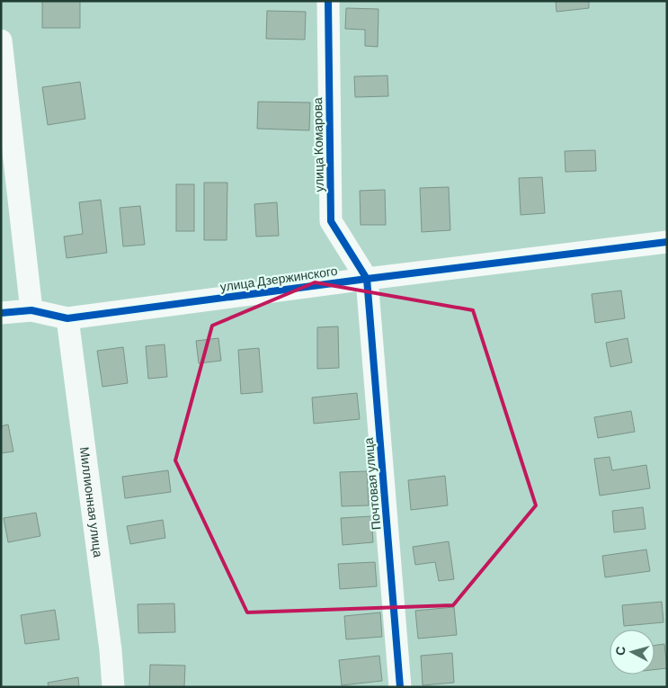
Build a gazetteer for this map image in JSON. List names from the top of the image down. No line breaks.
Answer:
{"streets":{"street":["улица Комарова","улица Дзержинского","Почтовая улица","Миллионная улица"]},"crossings":[["улица Комарова","улица Дзержинского"],["улица Комарова","Почтовая улица"],["улица Дзержинского","Почтовая улица"],["улица Дзержинского","Миллионная улица"]],"north":"left"}
